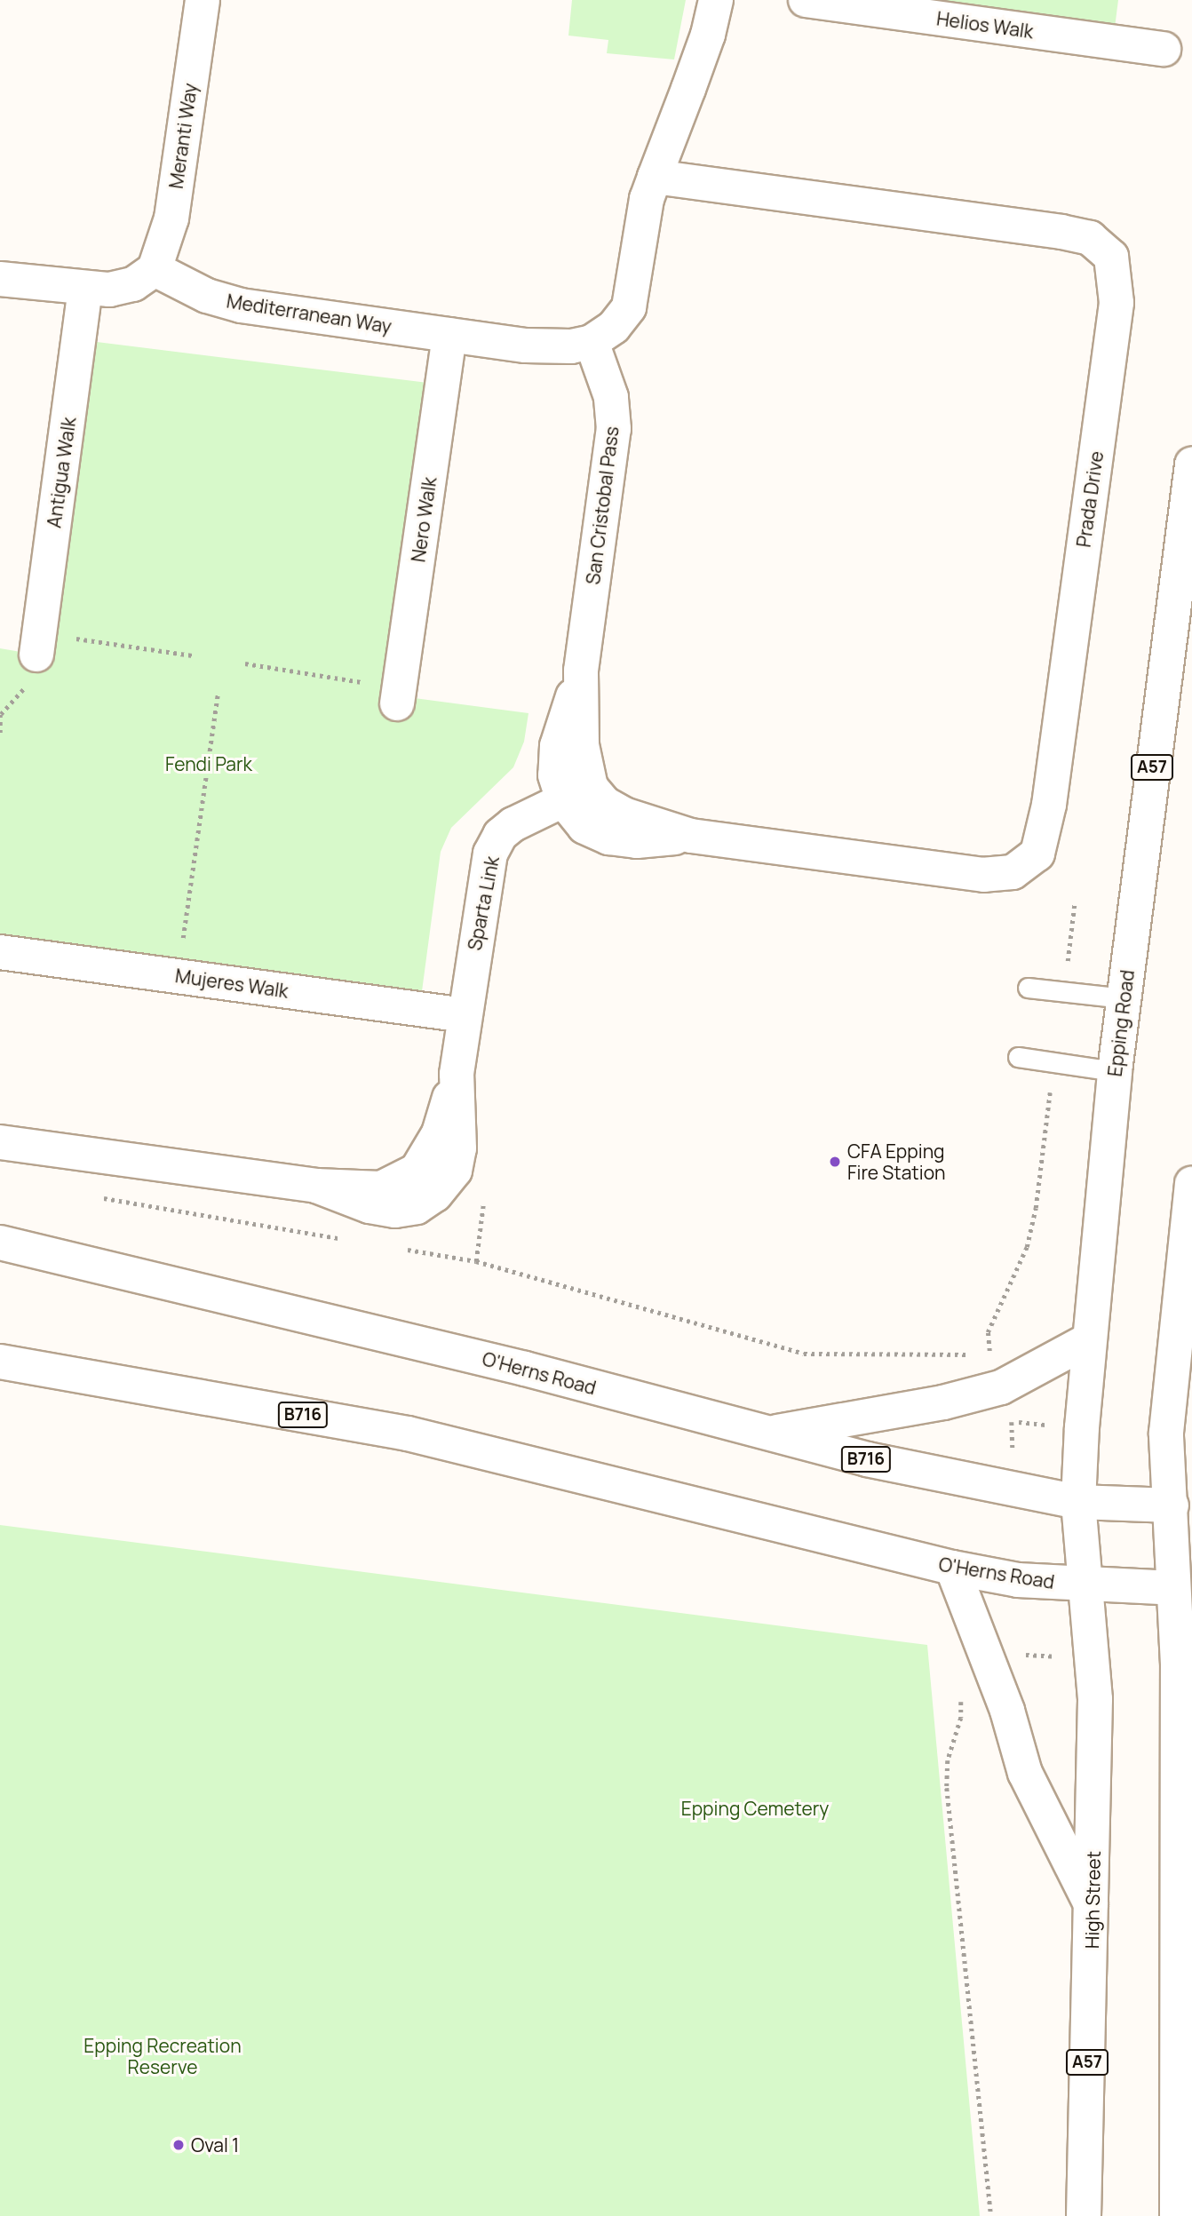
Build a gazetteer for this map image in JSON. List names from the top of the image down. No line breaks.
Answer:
{"streets":{"main road":["Helios Walk","Meranti Way","Mediterranean Way","Antigua Walk","Prada Drive","San Cristobal Pass","Nero Walk","A57","Sparta Link","Mujeres Walk","Epping Road","O'Herns Road","B716","High Street"]},"crossings":[["Meranti Way","Mediterranean Way"],["Mediterranean Way","San Cristobal Pass"],["Mediterranean Way","Nero Walk"],["Prada Drive","San Cristobal Pass"],["Prada Drive","Sparta Link"],["San Cristobal Pass","Sparta Link"],["Sparta Link","Mujeres Walk"],["Epping Road","O'Herns Road"],["Epping Road","High Street"],["O'Herns Road","High Street"]],"parks":["Fendi Park","Epping Cemetery","Epping Recreation Reserve"],"places":["CFA Epping Fire Station","Oval 1"]}
